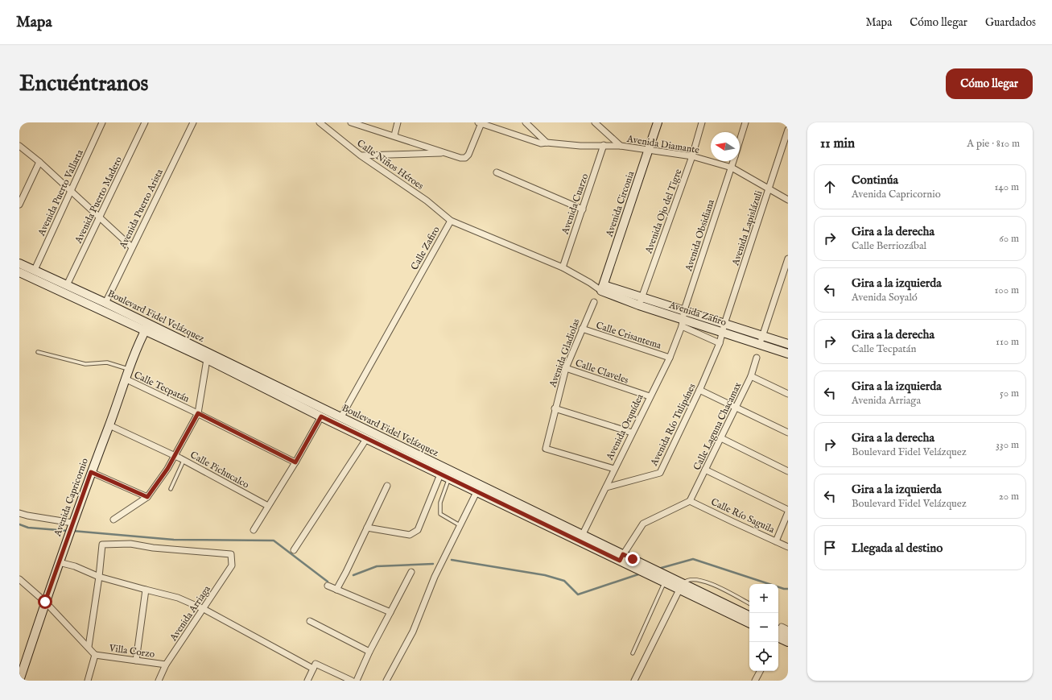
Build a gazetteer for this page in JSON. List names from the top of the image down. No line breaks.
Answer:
{"streets":{"main road":["Avenida Circonia","Avenida Zafiro","Boulevard Fidel Velázquez","Avenida Capricornio"],"street":["Avenida Diamante","Calle Niños Héroes","Avenida Puerto Vallarta","Avenida Puerto Madero","Avenida Cuarzo","Avenida Puerto Arista","Avenida Ojo del Tigre","Avenida Lapislázuli","Avenida Obsidiana","Calle Zafiro","Calle Crisantema","Avenida Gladiolas","Calle Claveles","Calle Tecpatán","Avenida Río Tulipánes","Calle Laguna Chacamax","Avenida Orquídea","Calle Pichucalco","Calle Río Saguila","Avenida Arriaga","Villa Corzo"]},"crossings":[["Avenida Diamante","Avenida Cuarzo"],["Avenida Diamante","Avenida Circonia"],["Avenida Diamante","Avenida Ojo del Tigre"],["Avenida Diamante","Avenida Lapislázuli"],["Avenida Diamante","Avenida Obsidiana"],["Calle Niños Héroes","Calle Zafiro"],["Avenida Puerto Vallarta","Boulevard Fidel Velázquez"],["Avenida Puerto Madero","Boulevard Fidel Velázquez"],["Avenida Cuarzo","Calle Zafiro"],["Avenida Circonia","Calle Zafiro"],["Avenida Circonia","Avenida Zafiro"],["Avenida Puerto Arista","Boulevard Fidel Velázquez"],["Avenida Ojo del Tigre","Avenida Zafiro"],["Avenida Lapislázuli","Avenida Zafiro"],["Avenida Lapislázuli","Avenida Río Tulipánes"],["Avenida Obsidiana","Avenida Zafiro"],["Avenida Obsidiana","Avenida Orquídea"],["Calle Zafiro","Avenida Zafiro"],["Calle Zafiro","Boulevard Fidel Velázquez"],["Avenida Zafiro","Avenida Río Tulipánes"],["Avenida Zafiro","Avenida Orquídea"],["Boulevard Fidel Velázquez","Avenida Orquídea"],["Boulevard Fidel Velázquez","Avenida Capricornio"],["Calle Crisantema","Avenida Gladiolas"],["Calle Crisantema","Avenida Orquídea"],["Avenida Gladiolas","Calle Claveles"],["Avenida Gladiolas","Avenida Orquídea"],["Calle Claveles","Avenida Orquídea"],["Calle Tecpatán","Avenida Capricornio"],["Avenida Río Tulipánes","Avenida Orquídea"],["Calle Laguna Chacamax","Calle Río Saguila"],["Calle Pichucalco","Avenida Capricornio"],["Avenida Arriaga","Villa Corzo"]],"north":"left","page":{"header":"Mapa","nav":["Mapa","Cómo llegar","Guardados"],"buttons":"Cómo llegar","title":"Encuéntranos","heading":["11 min","A pie · 810 m"],"list":[["Continúa","Avenida Capricornio","140 m"],["Gira a la derecha","Calle Berriozábal","60 m"],["Gira a la izquierda","Avenida Soyaló","100 m"],["Gira a la derecha","Calle Tecpatán","110 m"],["Gira a la izquierda","Avenida Arriaga","50 m"],["Gira a la derecha","Boulevard Fidel Velázquez","330 m"],["Gira a la izquierda","Boulevard Fidel Velázquez","20 m"],"Llegada al destino"],"map_buttons":["+","−"]}}
